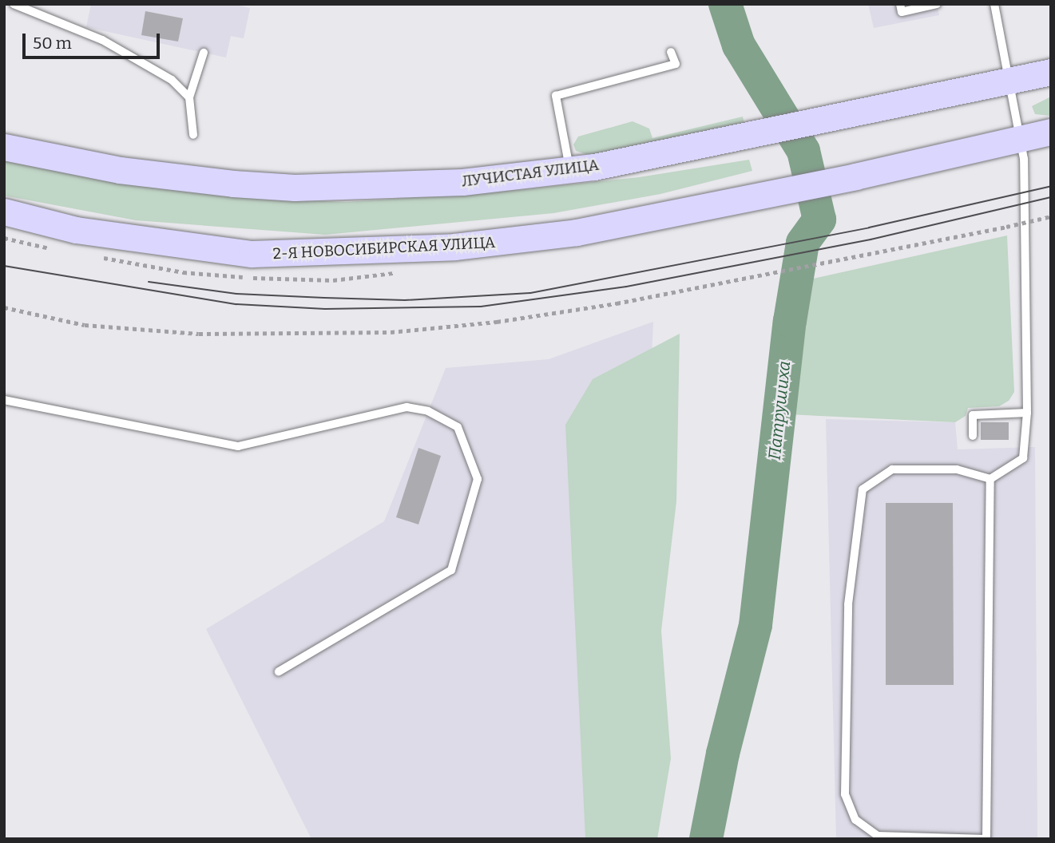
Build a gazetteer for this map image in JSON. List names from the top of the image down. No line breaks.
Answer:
{"streets":{"main road":["ЛУЧИСТАЯ УЛИЦА","2-Я НОВОСИБИРСКАЯ УЛИЦА"]},"water":["Патрушиха"],"scale_bar":"50 m"}
